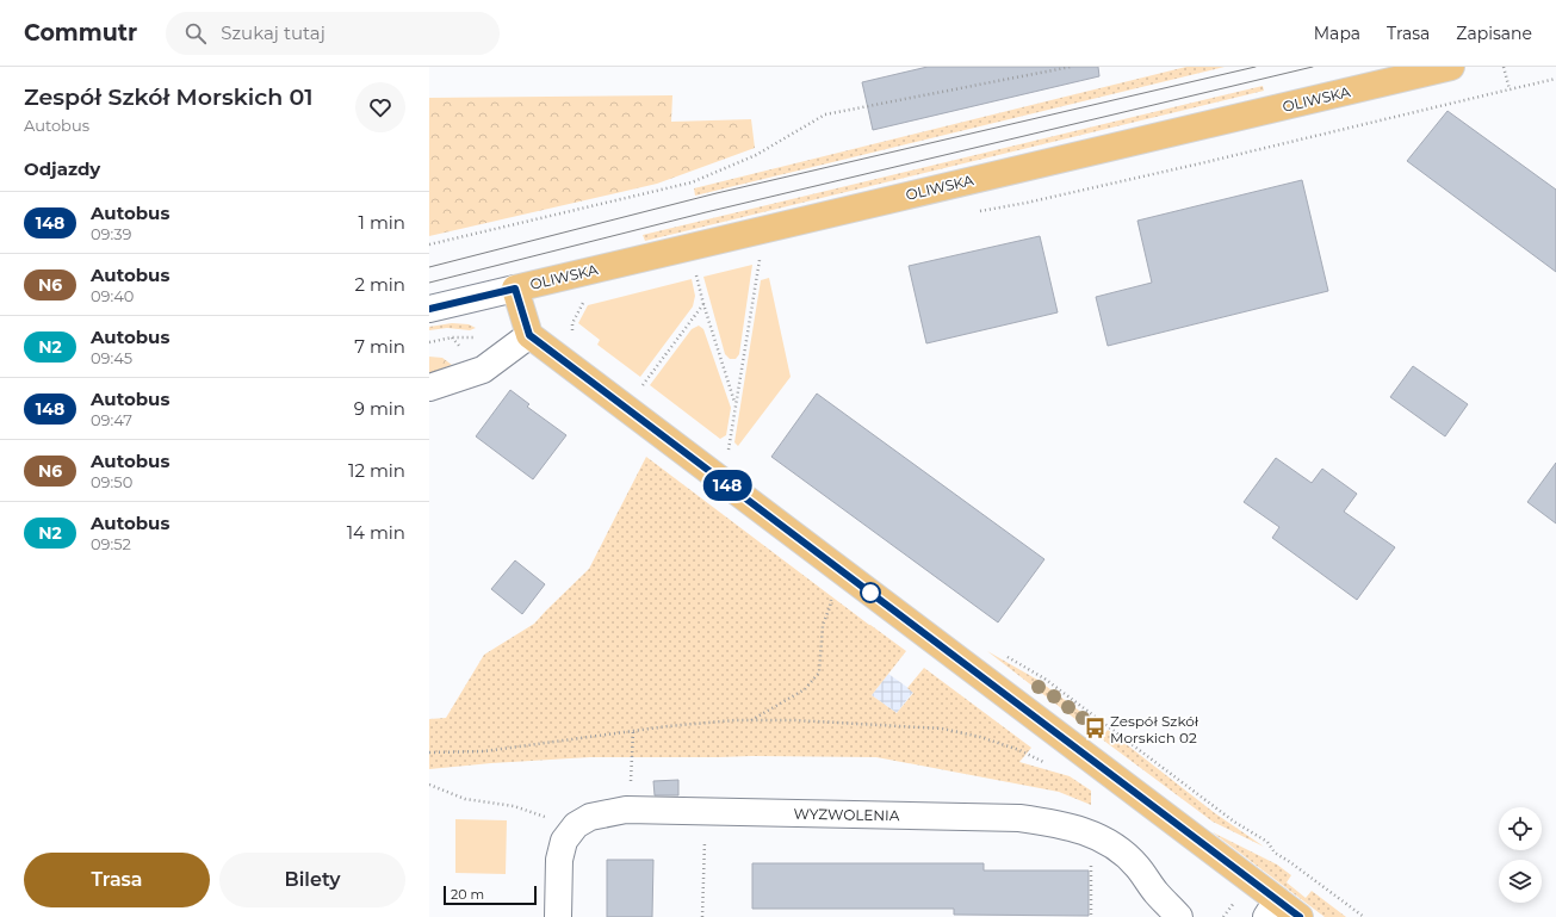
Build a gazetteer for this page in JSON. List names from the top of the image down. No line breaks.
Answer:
{"streets":{"main road":["OLIWSKA"],"street":["WYZWOLENIA"]},"places":{"bus stop":["Zespół Szkół Morskich 02"]},"lines":["bus line 148"],"scale_bar":"20 m","page":{"header":"Commutr","search":"Szukaj tutaj","nav":["Mapa","Trasa","Zapisane"],"heading":[["Zespół Szkół Morskich 01","Autobus"],"Odjazdy"],"on_map":"148","list":[{"mark":"148","name":"Autobus","note":"09:39","value":"1 min"},{"mark":"N6","name":"Autobus","note":"09:40","value":"2 min"},{"mark":"N2","name":"Autobus","note":"09:45","value":"7 min"},{"mark":"148","name":"Autobus","note":"09:47","value":"9 min"},{"mark":"N6","name":"Autobus","note":"09:50","value":"12 min"},{"mark":"N2","name":"Autobus","note":"09:52","value":"14 min"}],"buttons":["Trasa","Bilety"],"scale":"20 m"}}
